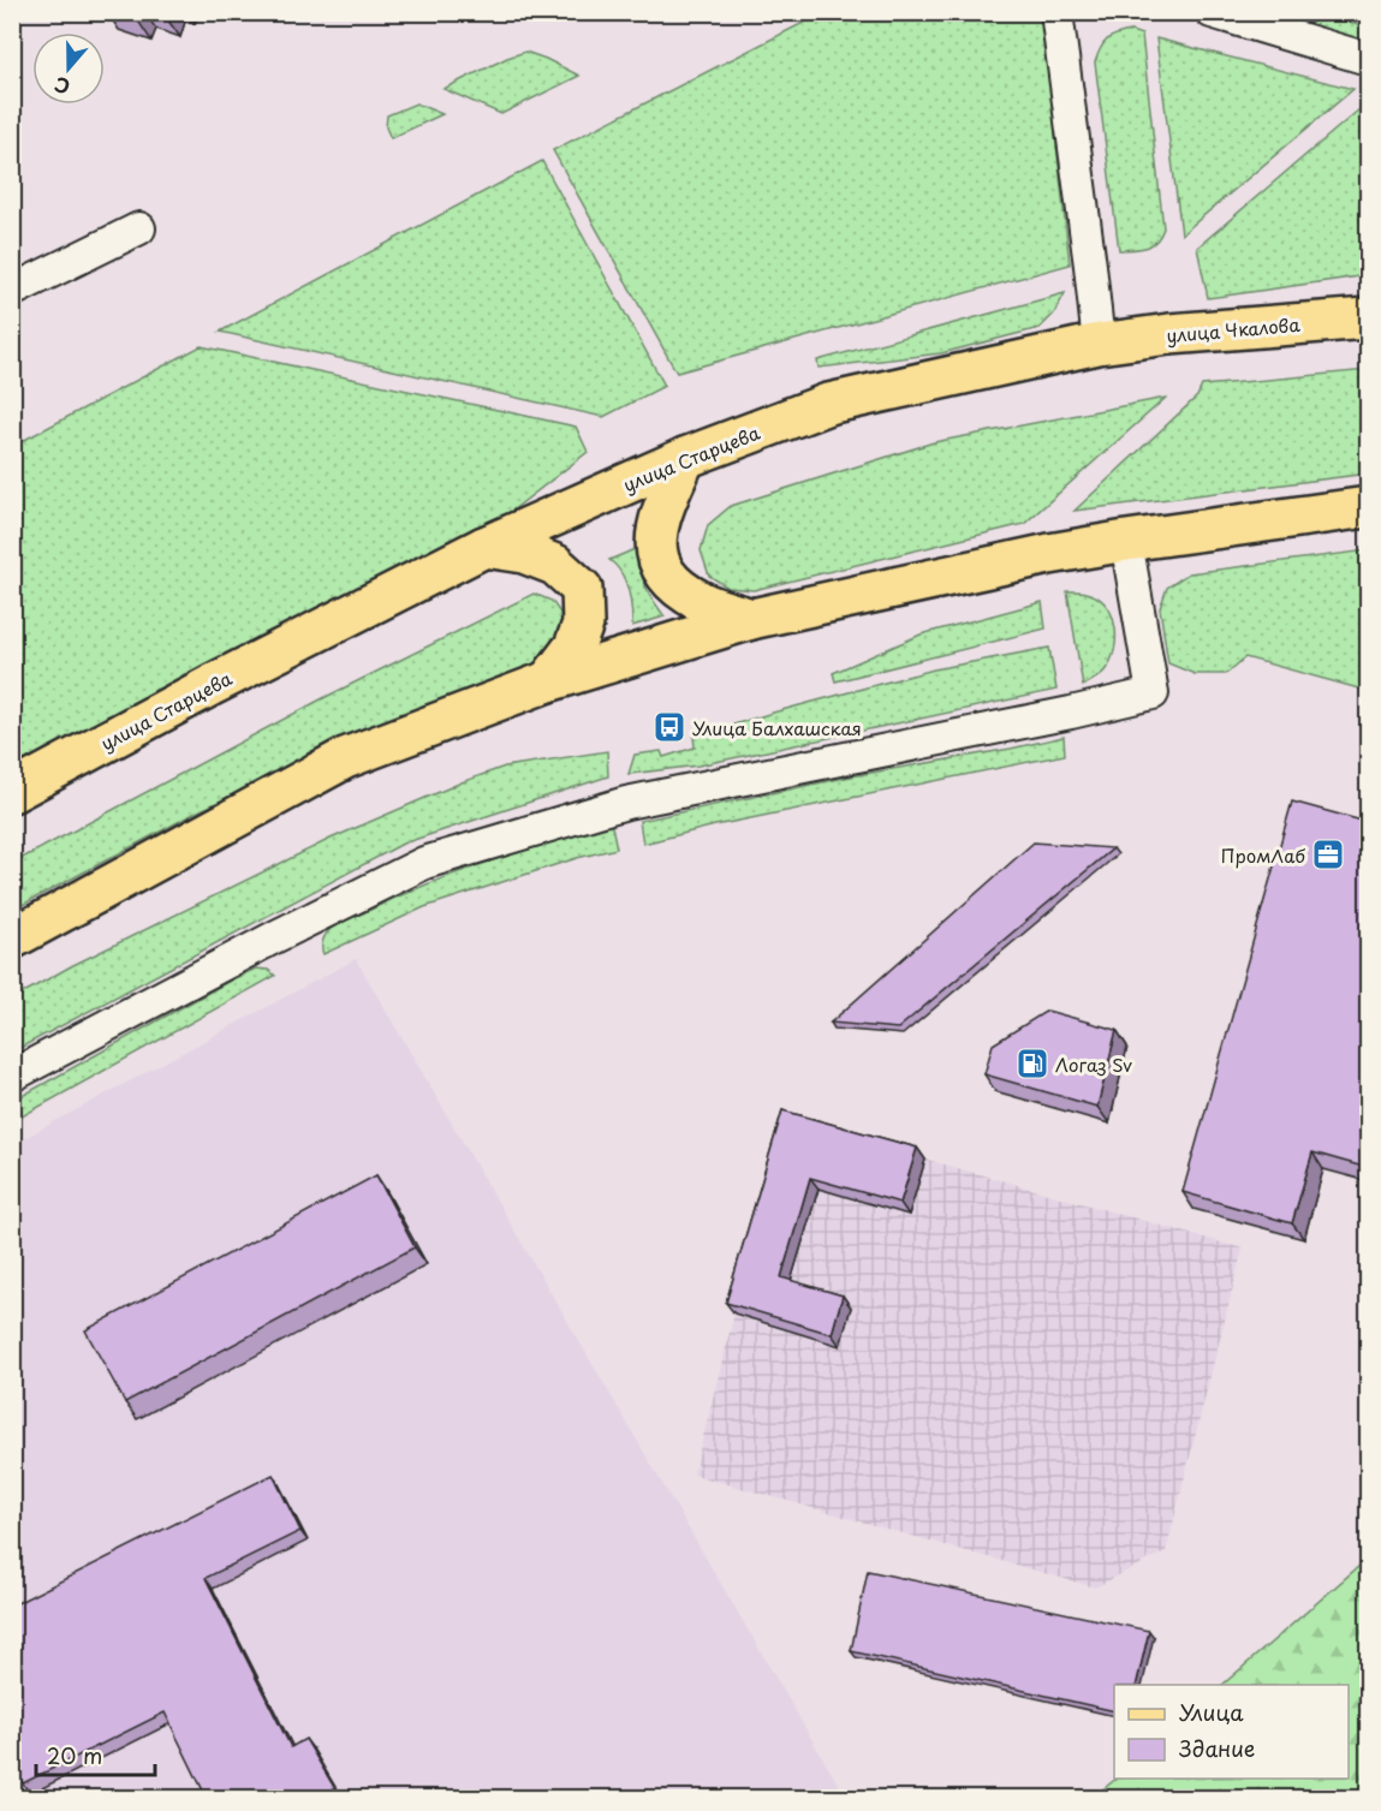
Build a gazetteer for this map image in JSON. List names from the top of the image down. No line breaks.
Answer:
{"streets":{"main road":["улица Чкалова","улица Старцева"]},"crossings":[["улица Чкалова","улица Старцева"]],"places":{"bus stop":["Улица Балхашская"],"office":["ПромЛаб"],"fuel station":["Логаз Sv"]},"legend":["Улица","Здание"],"scale_bar":"20 m","north":"bottom"}
